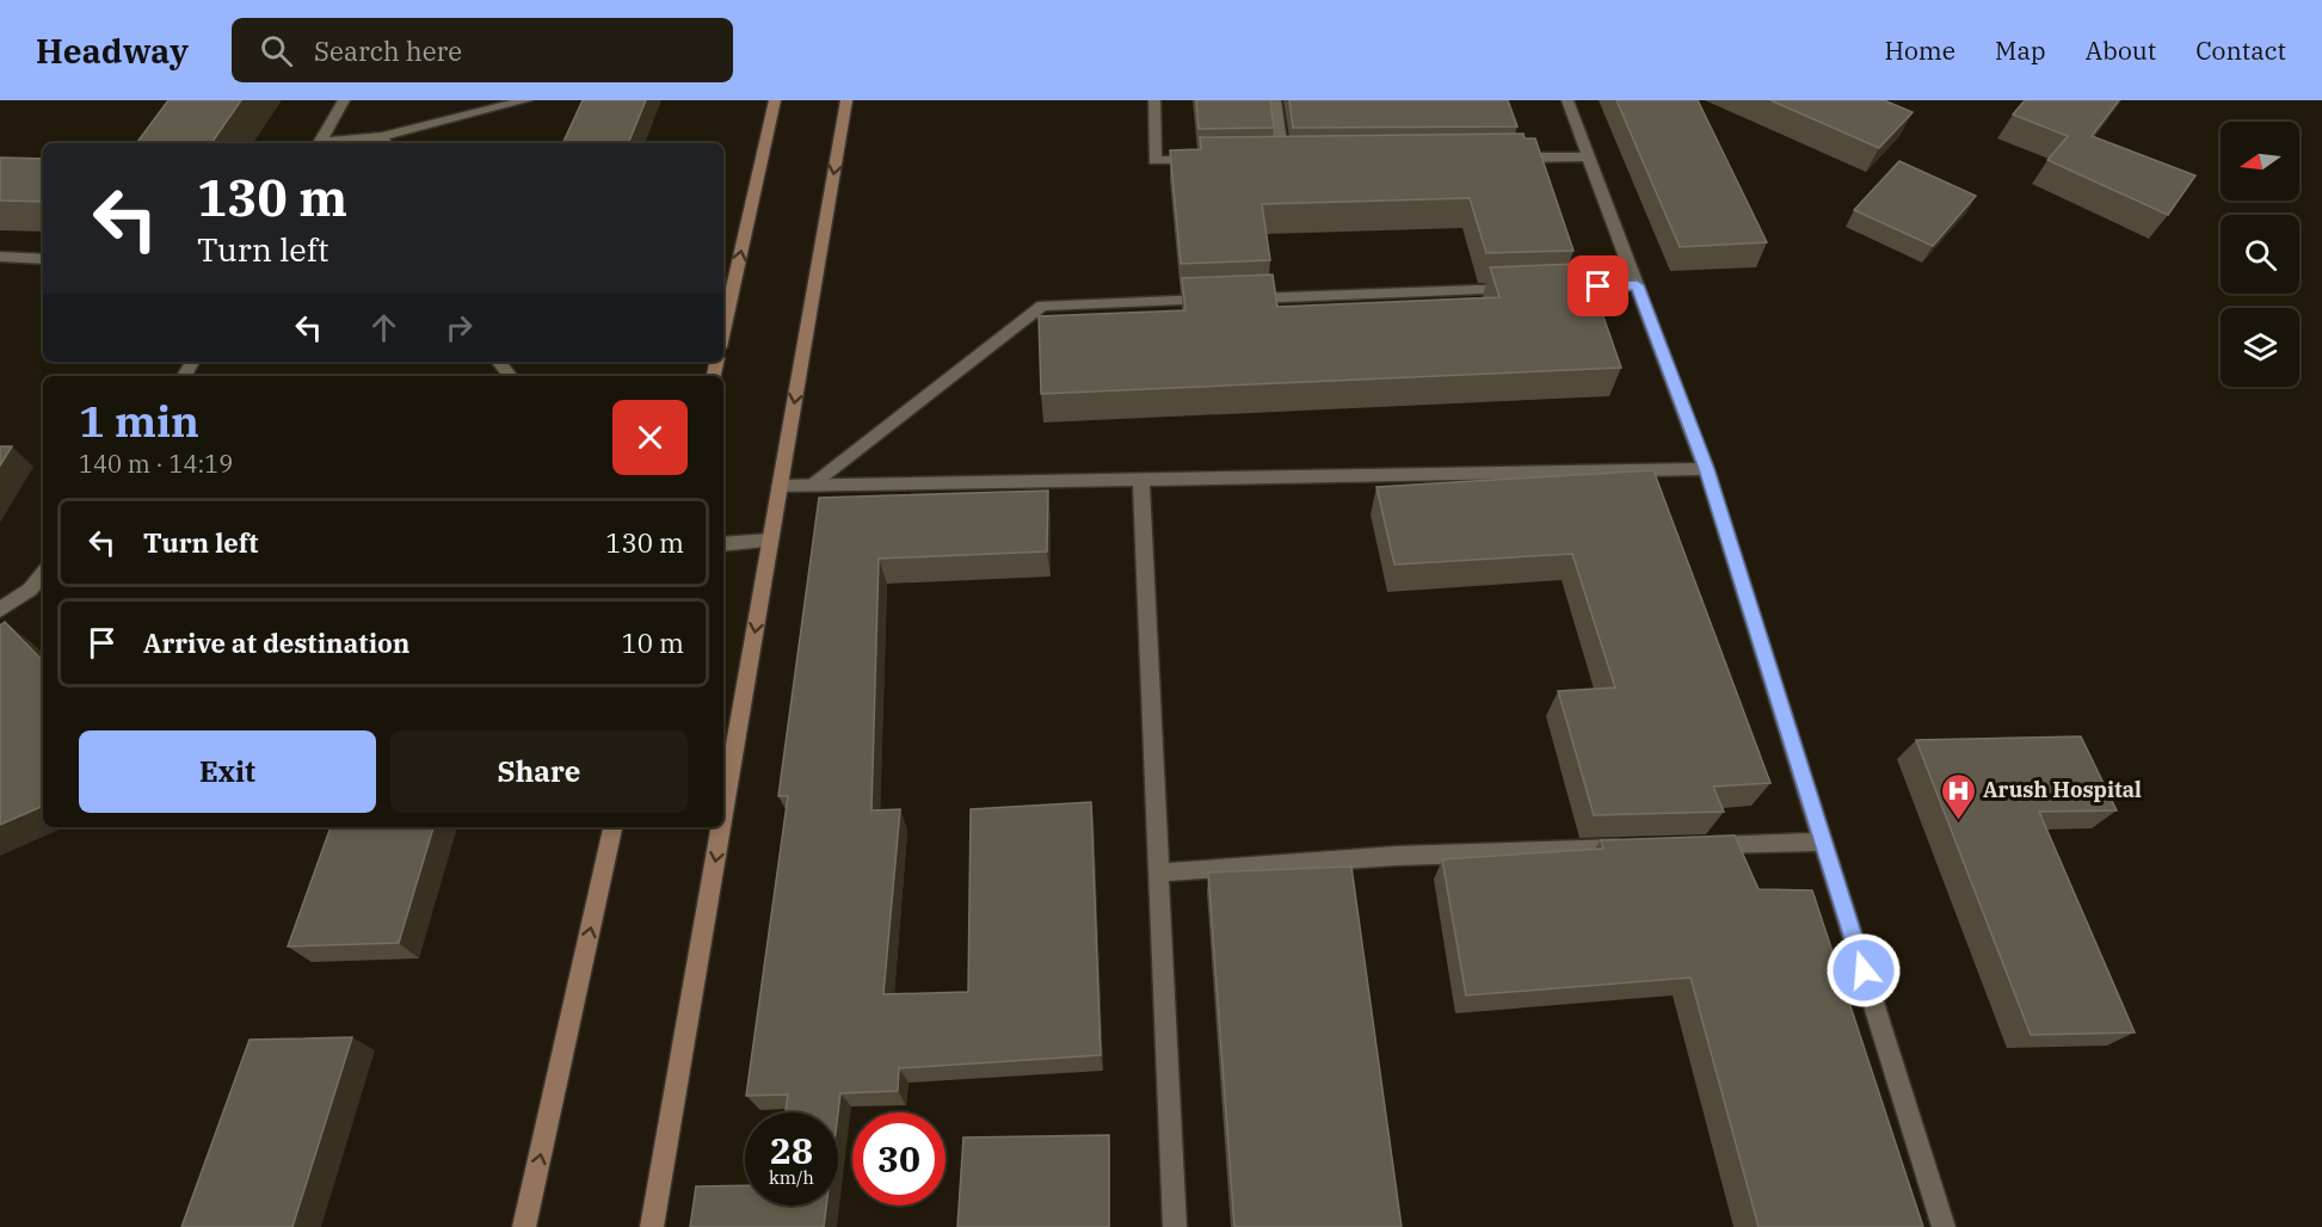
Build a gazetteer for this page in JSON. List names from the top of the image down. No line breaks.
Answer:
{"places":{"hospital":["Arush Hospital"]},"north":"left","page":{"header":"Headway","search":"Search here","nav":["Home","Map","About","Contact"],"turn":["130 m","Turn left"],"heading":["1 min","140 m · 14:19"],"list":[{"name":"Turn left","value":"130 m"},{"name":"Arrive at destination","value":"10 m"}],"buttons":["Exit","Share"],"speed":"28 km/h","limit":"30"}}
